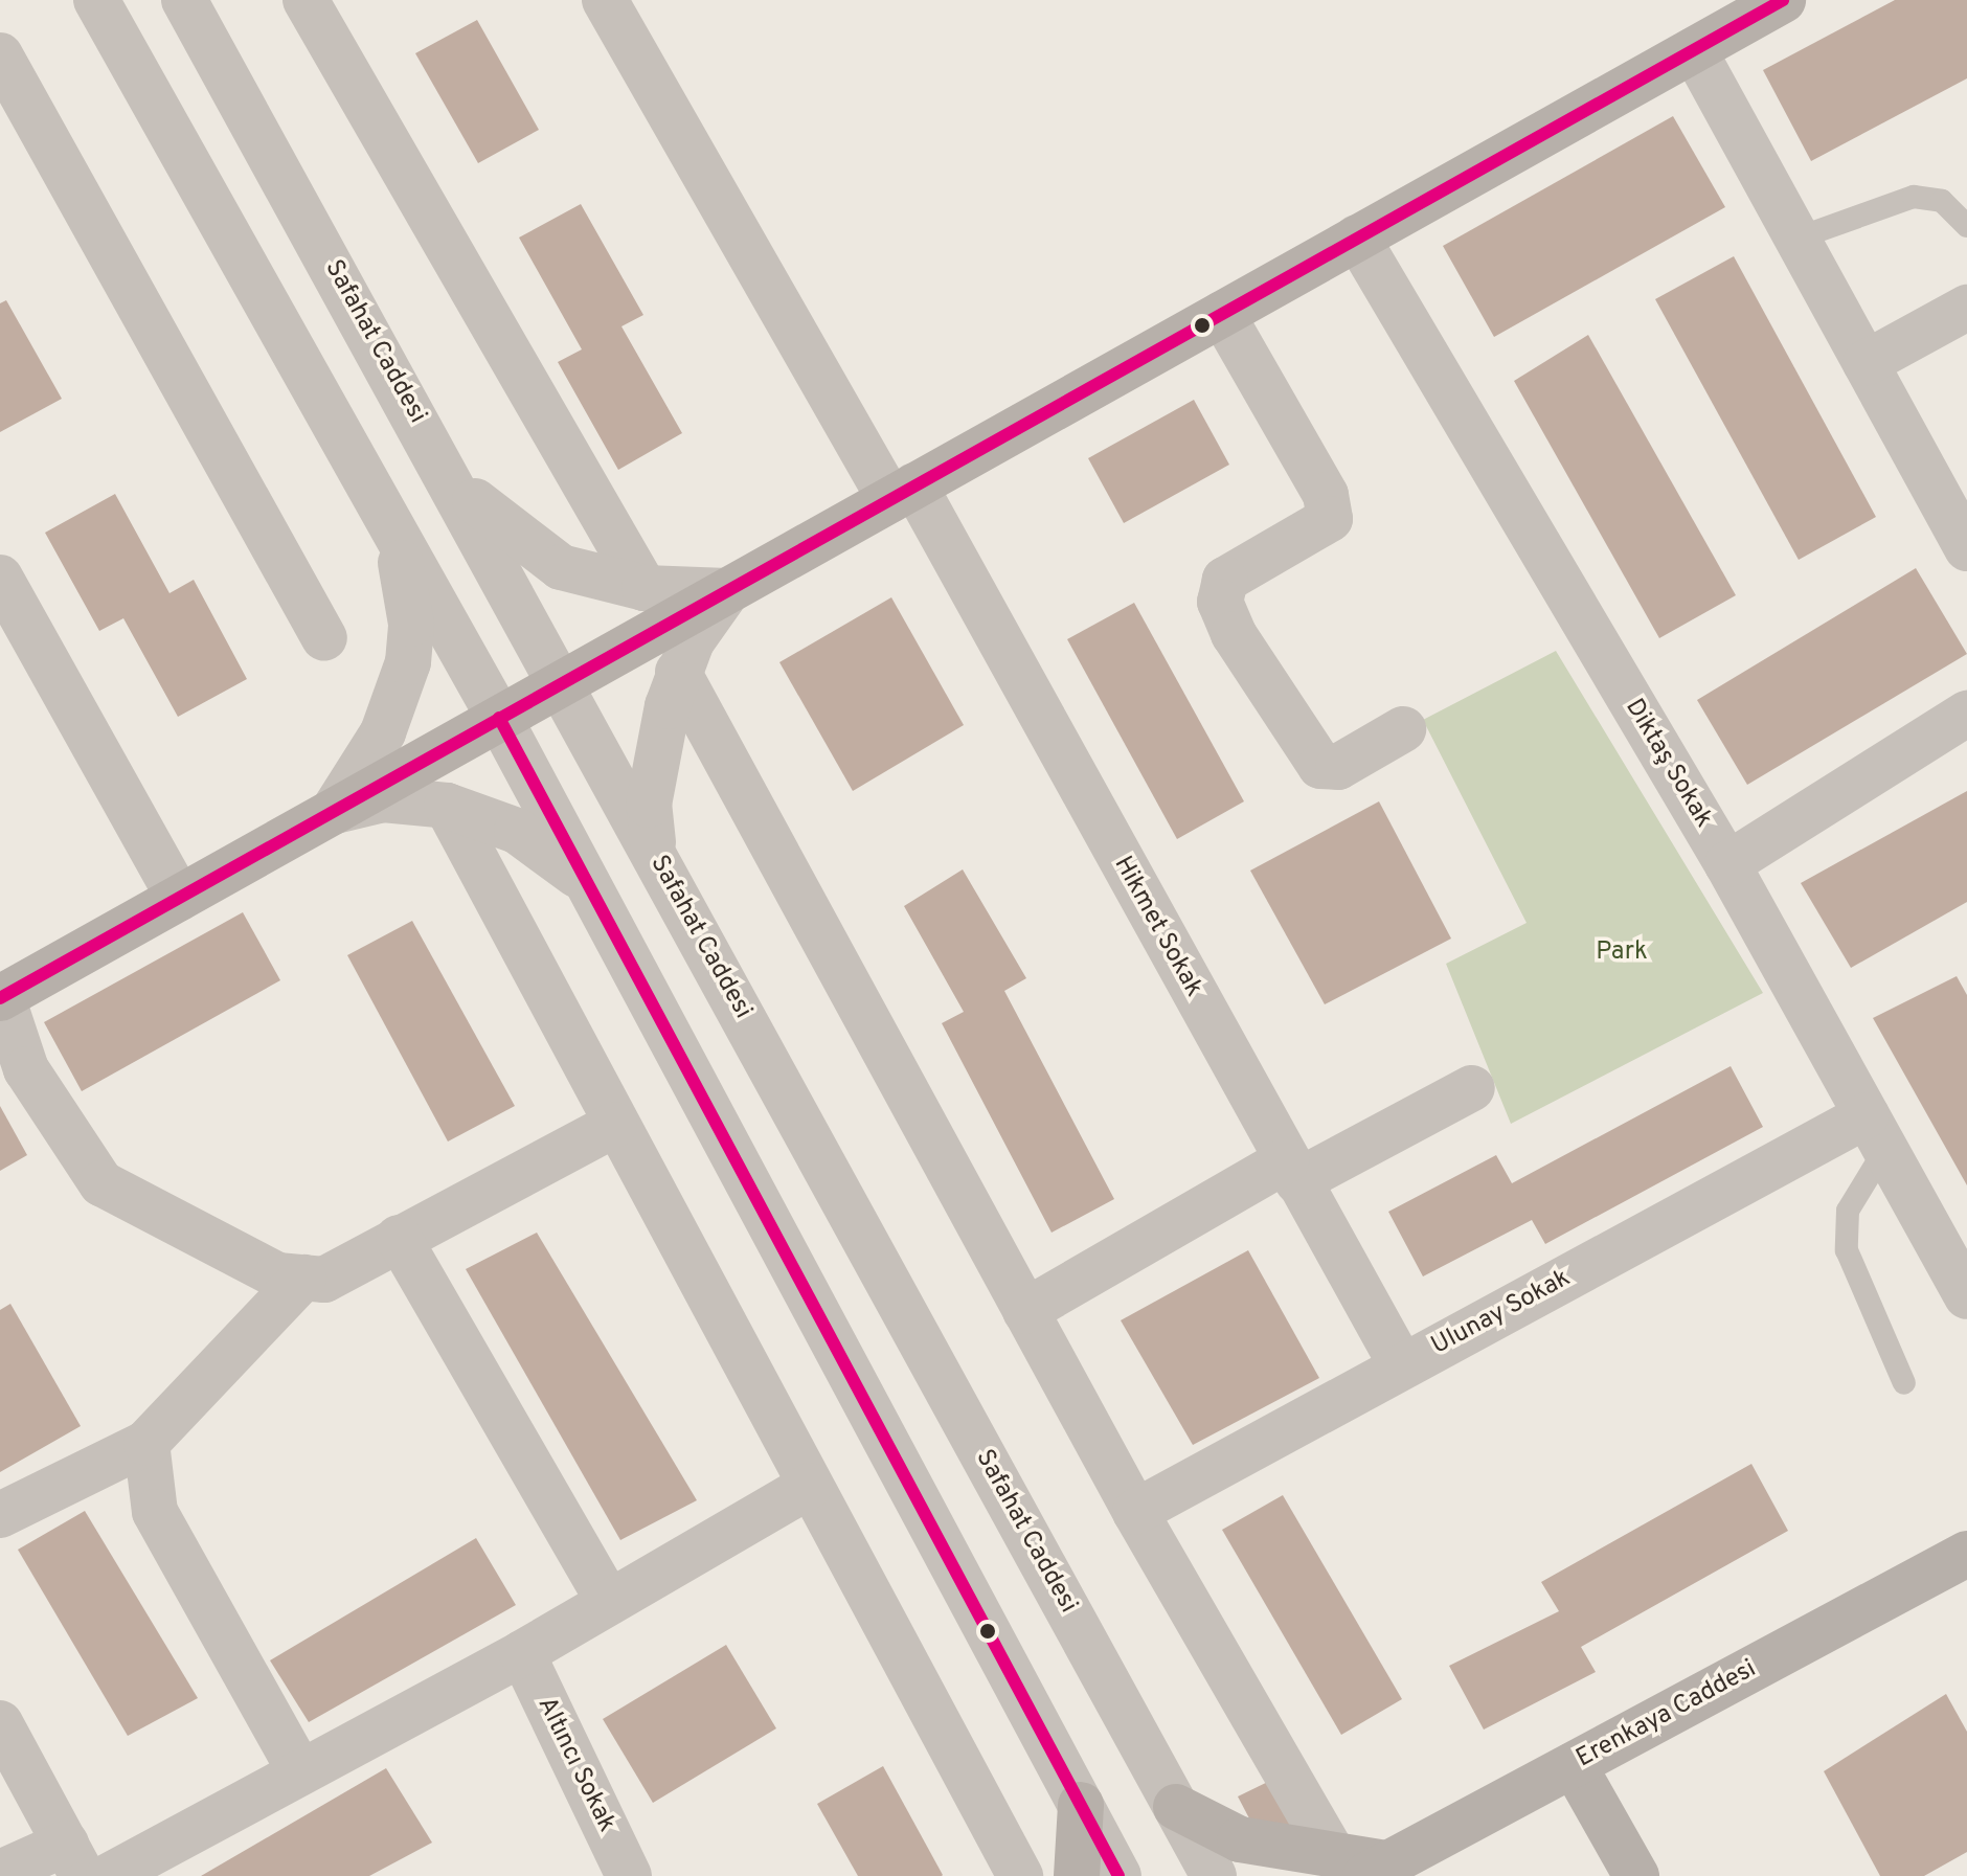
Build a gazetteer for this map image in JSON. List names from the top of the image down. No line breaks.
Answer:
{"streets":{"street":["Safahat Caddesi","Diktaş Sokak","Hikmet Sokak","Ulunay Sokak","Erenkaya Caddesi","Altıncı Sokak"]},"crossings":[["Diktaş Sokak","Ulunay Sokak"],["Hikmet Sokak","Ulunay Sokak"]],"parks":["Park"]}
